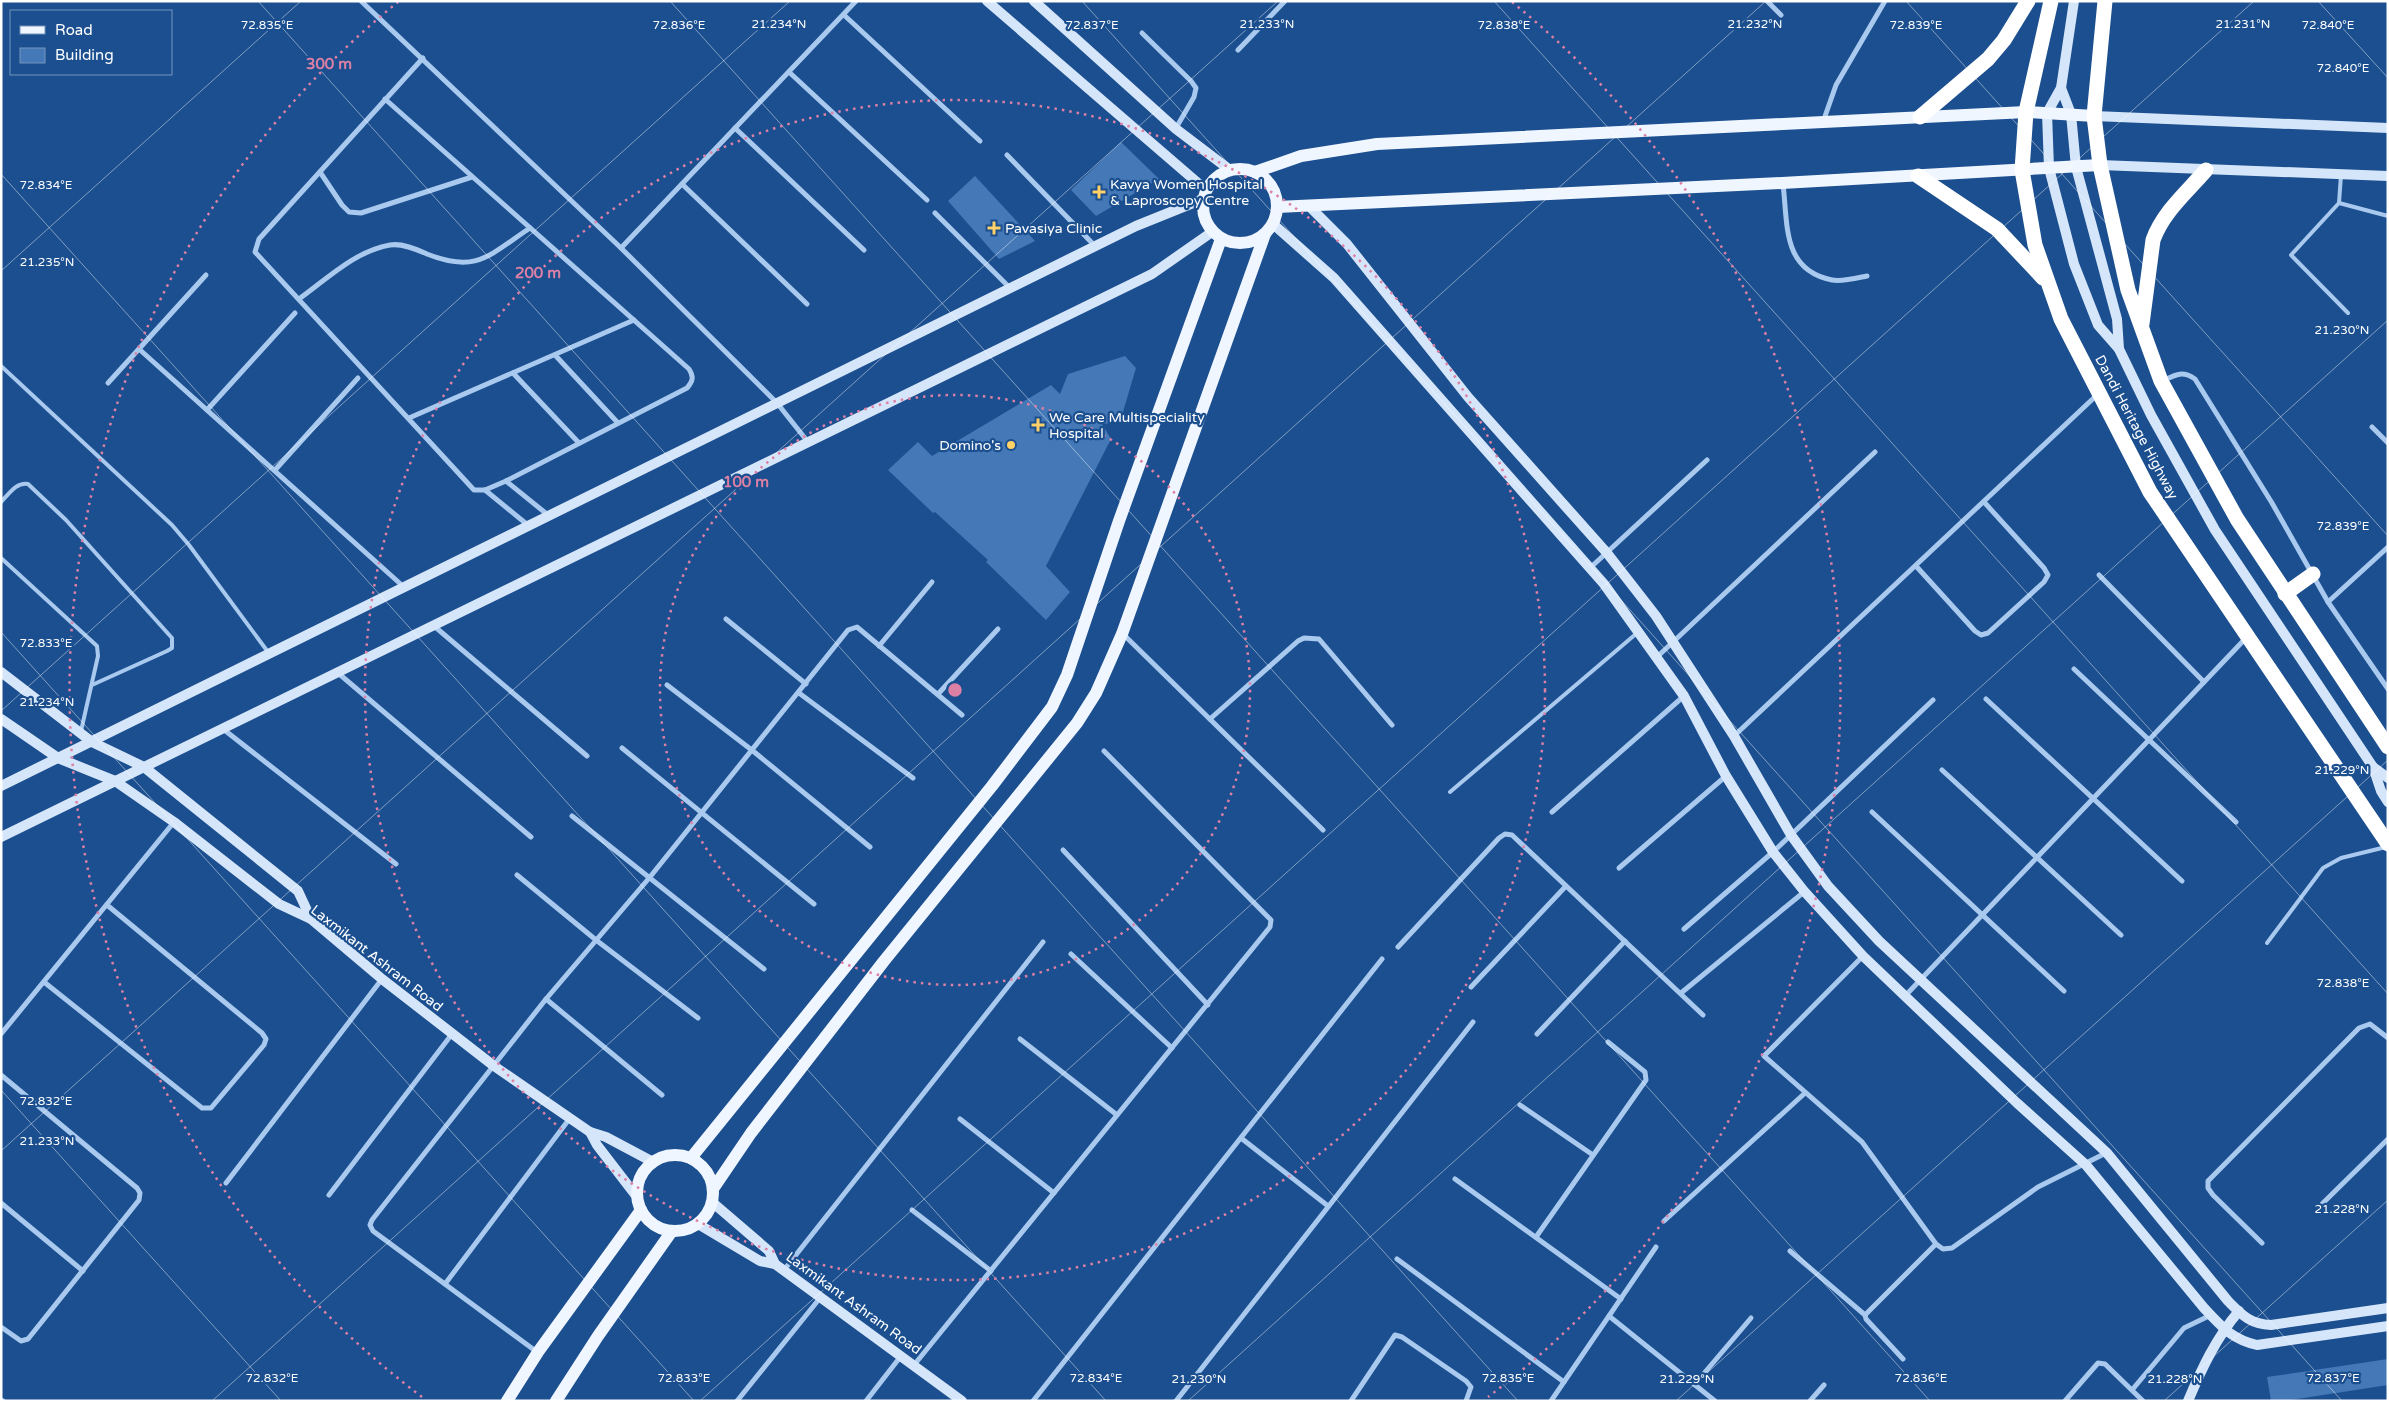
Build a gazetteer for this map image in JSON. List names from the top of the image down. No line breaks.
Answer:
{"streets":{"highway":["Dandi Heritage Highway"],"street":["Laxmikant Ashram Road"]},"places":{"health":["Kavya Women Hospital & Laproscopy Centre","Pavasiya Clinic","We Care Multispeciality Hospital"],"other":["Domino's"]},"legend":["Road","Building"],"coordinates":["21.233°N","21.232°N","21.234°N","21.231°N","72.840°E","72.837°E","72.839°E","72.835°E","72.836°E","72.838°E","72.834°E","21.235°N","21.230°N","72.833°E","21.229°N","72.832°E","21.228°N"],"rings":["300 m","200 m","100 m"]}
